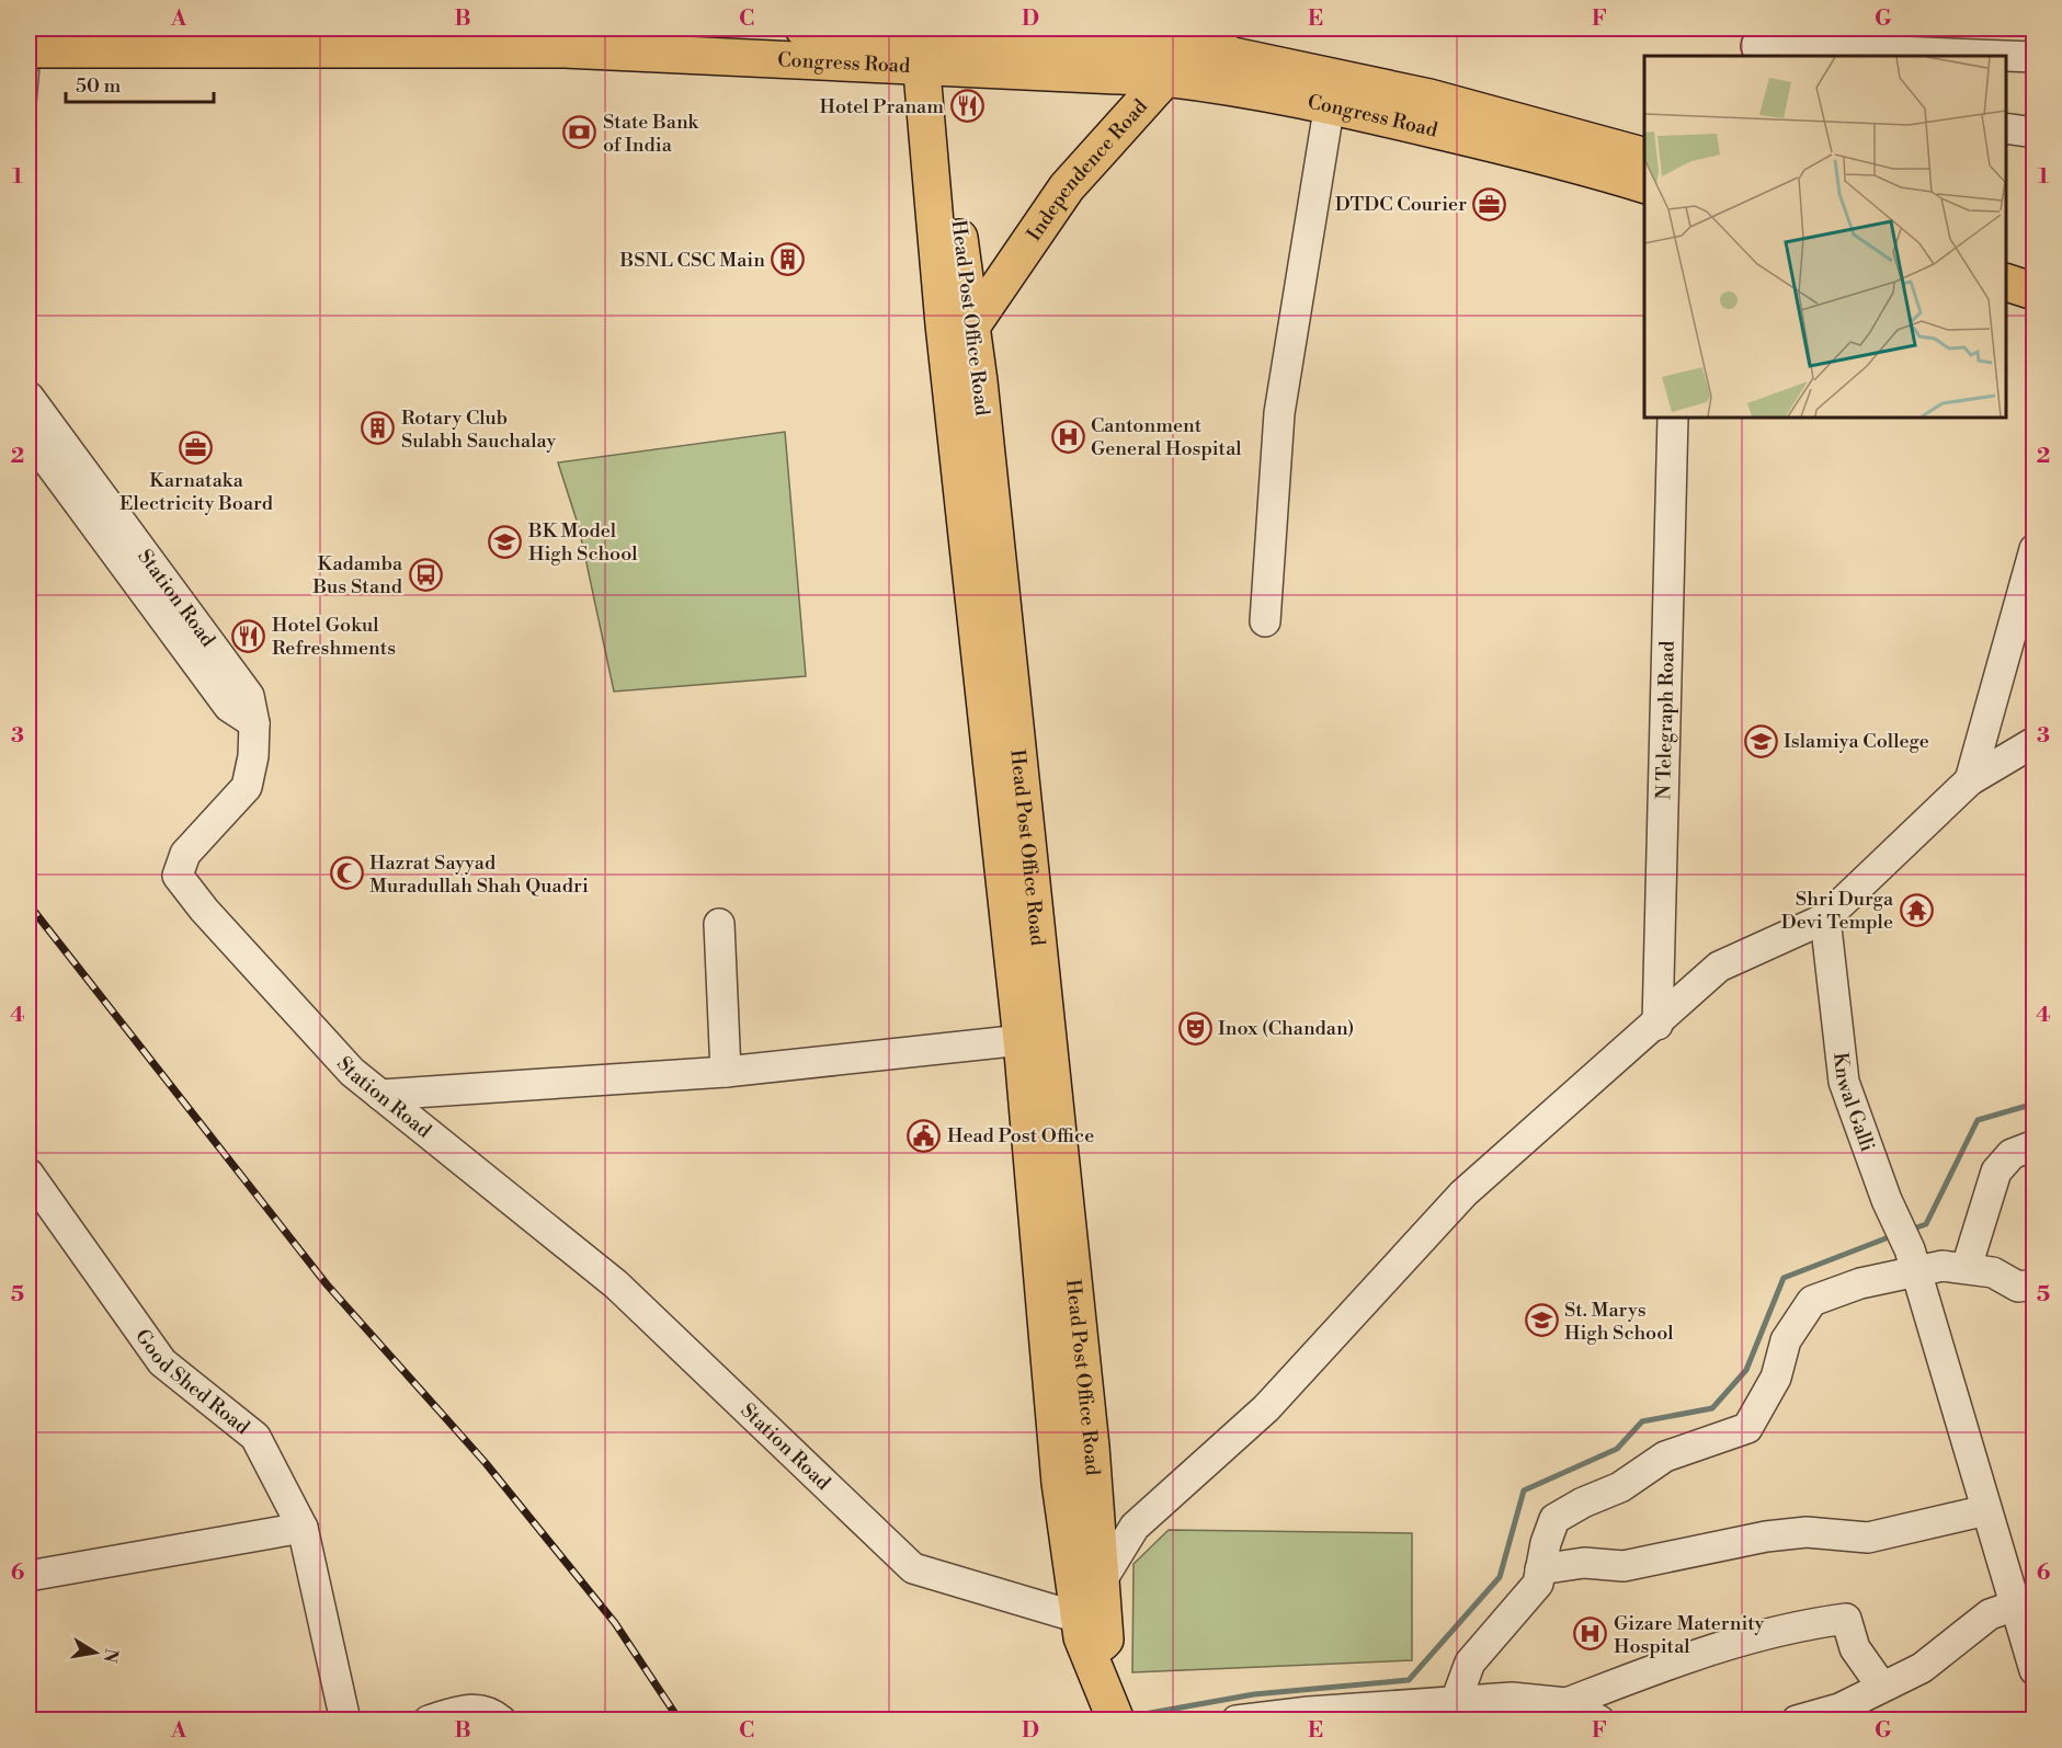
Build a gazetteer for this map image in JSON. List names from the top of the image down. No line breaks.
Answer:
{"streets":{"main road":["Congress Road","Independence Road","Head Post Office Road"],"street":["Station Road","N Telegraph Road","Knwal Galli","Good Shed Road"]},"crossings":[["Congress Road","Independence Road"],["Congress Road","Head Post Office Road"],["Independence Road","Head Post Office Road"],["Head Post Office Road","Station Road"]],"places":{"restaurant":["Hotel Pranam","Hotel Gokul Refreshments"],"bank":["State Bank of India"],"office":["DTDC Courier","Karnataka Electricity Board"],"building":["BSNL CSC Main","Rotary Club Sulabh Sauchalay"],"hospital":["Cantonment General Hospital","Gizare Maternity Hospital"],"school or university":["BK Model High School","Islamiya College","St. Marys High School"],"bus stop":["Kadamba Bus Stand"],"mosque":["Hazrat Sayyad Muradullah Shah Quadri"],"temple":["Shri Durga Devi Temple"],"theatre":["Inox (Chandan)"],"public building":["Head Post Office"]},"scale_bar":"50 m","north":"right","grid":{"columns":["A","B","C","D","E","F","G"],"rows":["1","2","3","4","5","6"]}}
